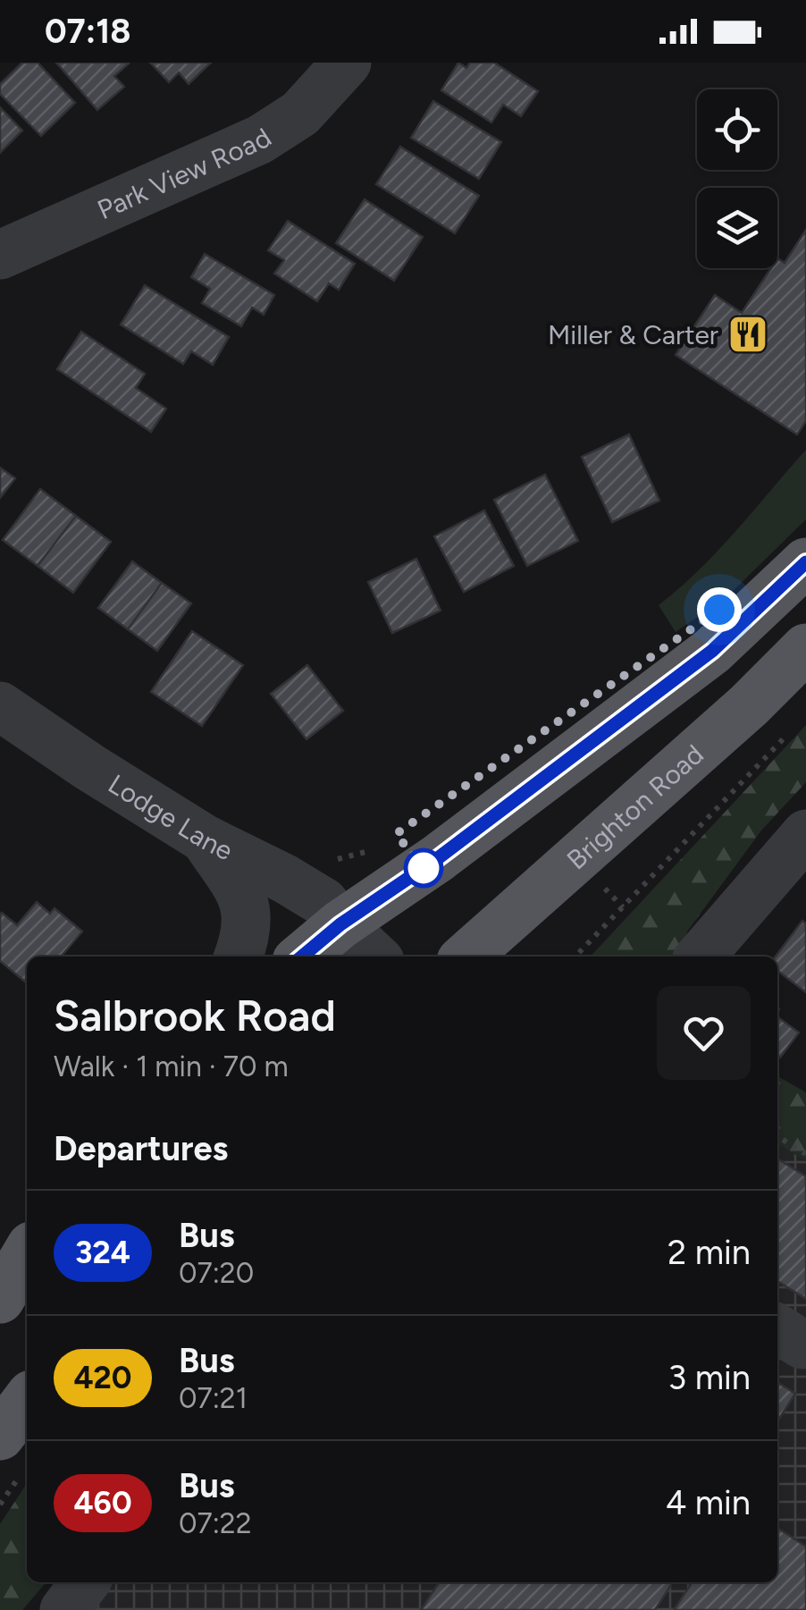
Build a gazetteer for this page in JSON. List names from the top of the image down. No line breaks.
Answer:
{"streets":{"main road":["Brighton Road"],"street":["Park View Road","Lodge Lane"]},"places":{"restaurant":["Miller & Carter"]},"lines":["bus line 324"],"page":{"status":"07:18","heading":[["Salbrook Road","Walk · 1 min · 70 m"],"Departures"],"list":[{"mark":"324","name":"Bus","note":"07:20","value":"2 min"},{"mark":"420","name":"Bus","note":"07:21","value":"3 min"},{"mark":"460","name":"Bus","note":"07:22","value":"4 min"}]}}
